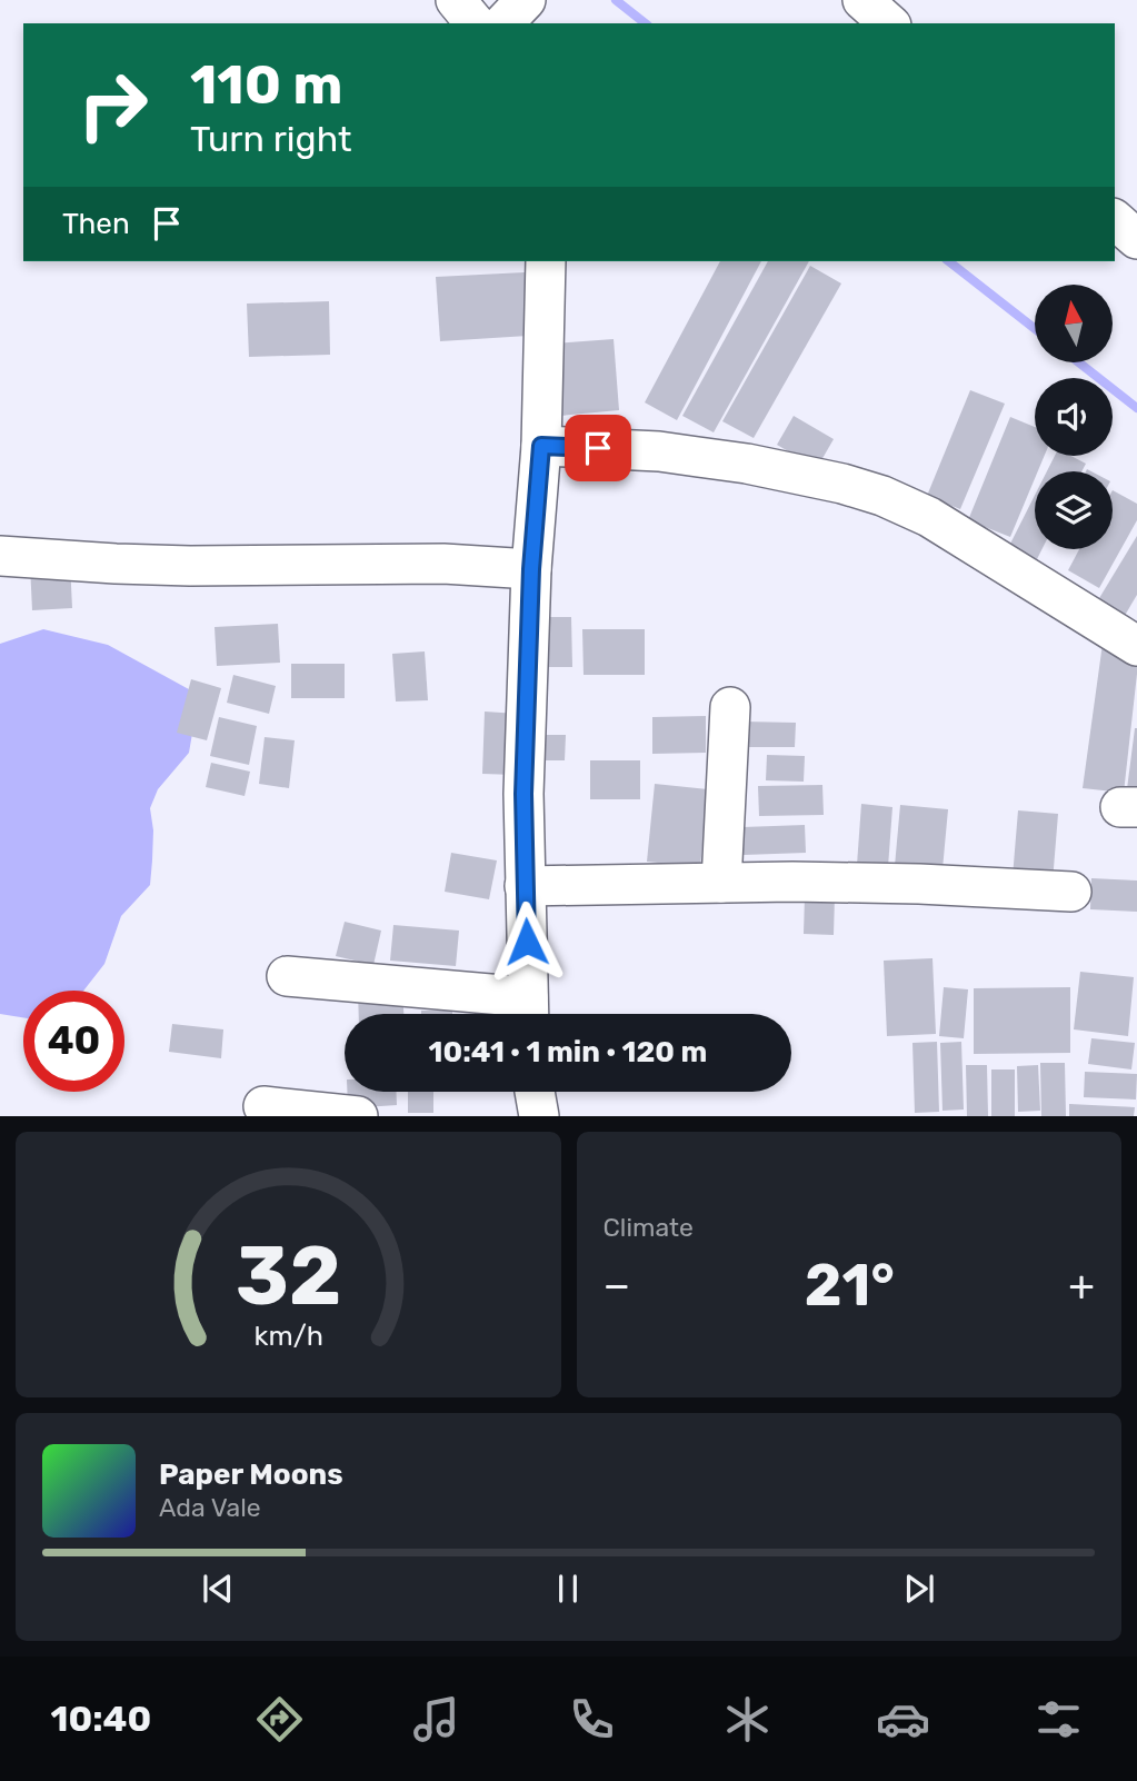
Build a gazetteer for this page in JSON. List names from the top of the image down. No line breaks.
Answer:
{"north":"top","page":{"turn":["110 m","Turn right"],"then":"Then","limit":"40","trip":"10:41 · 1 min · 120 m","tile":"Climate","heat":["−","21°","+"],"song":["Paper Moons","Ada Vale"],"tabs":"10:40","gauge":["32","km/h"]}}
